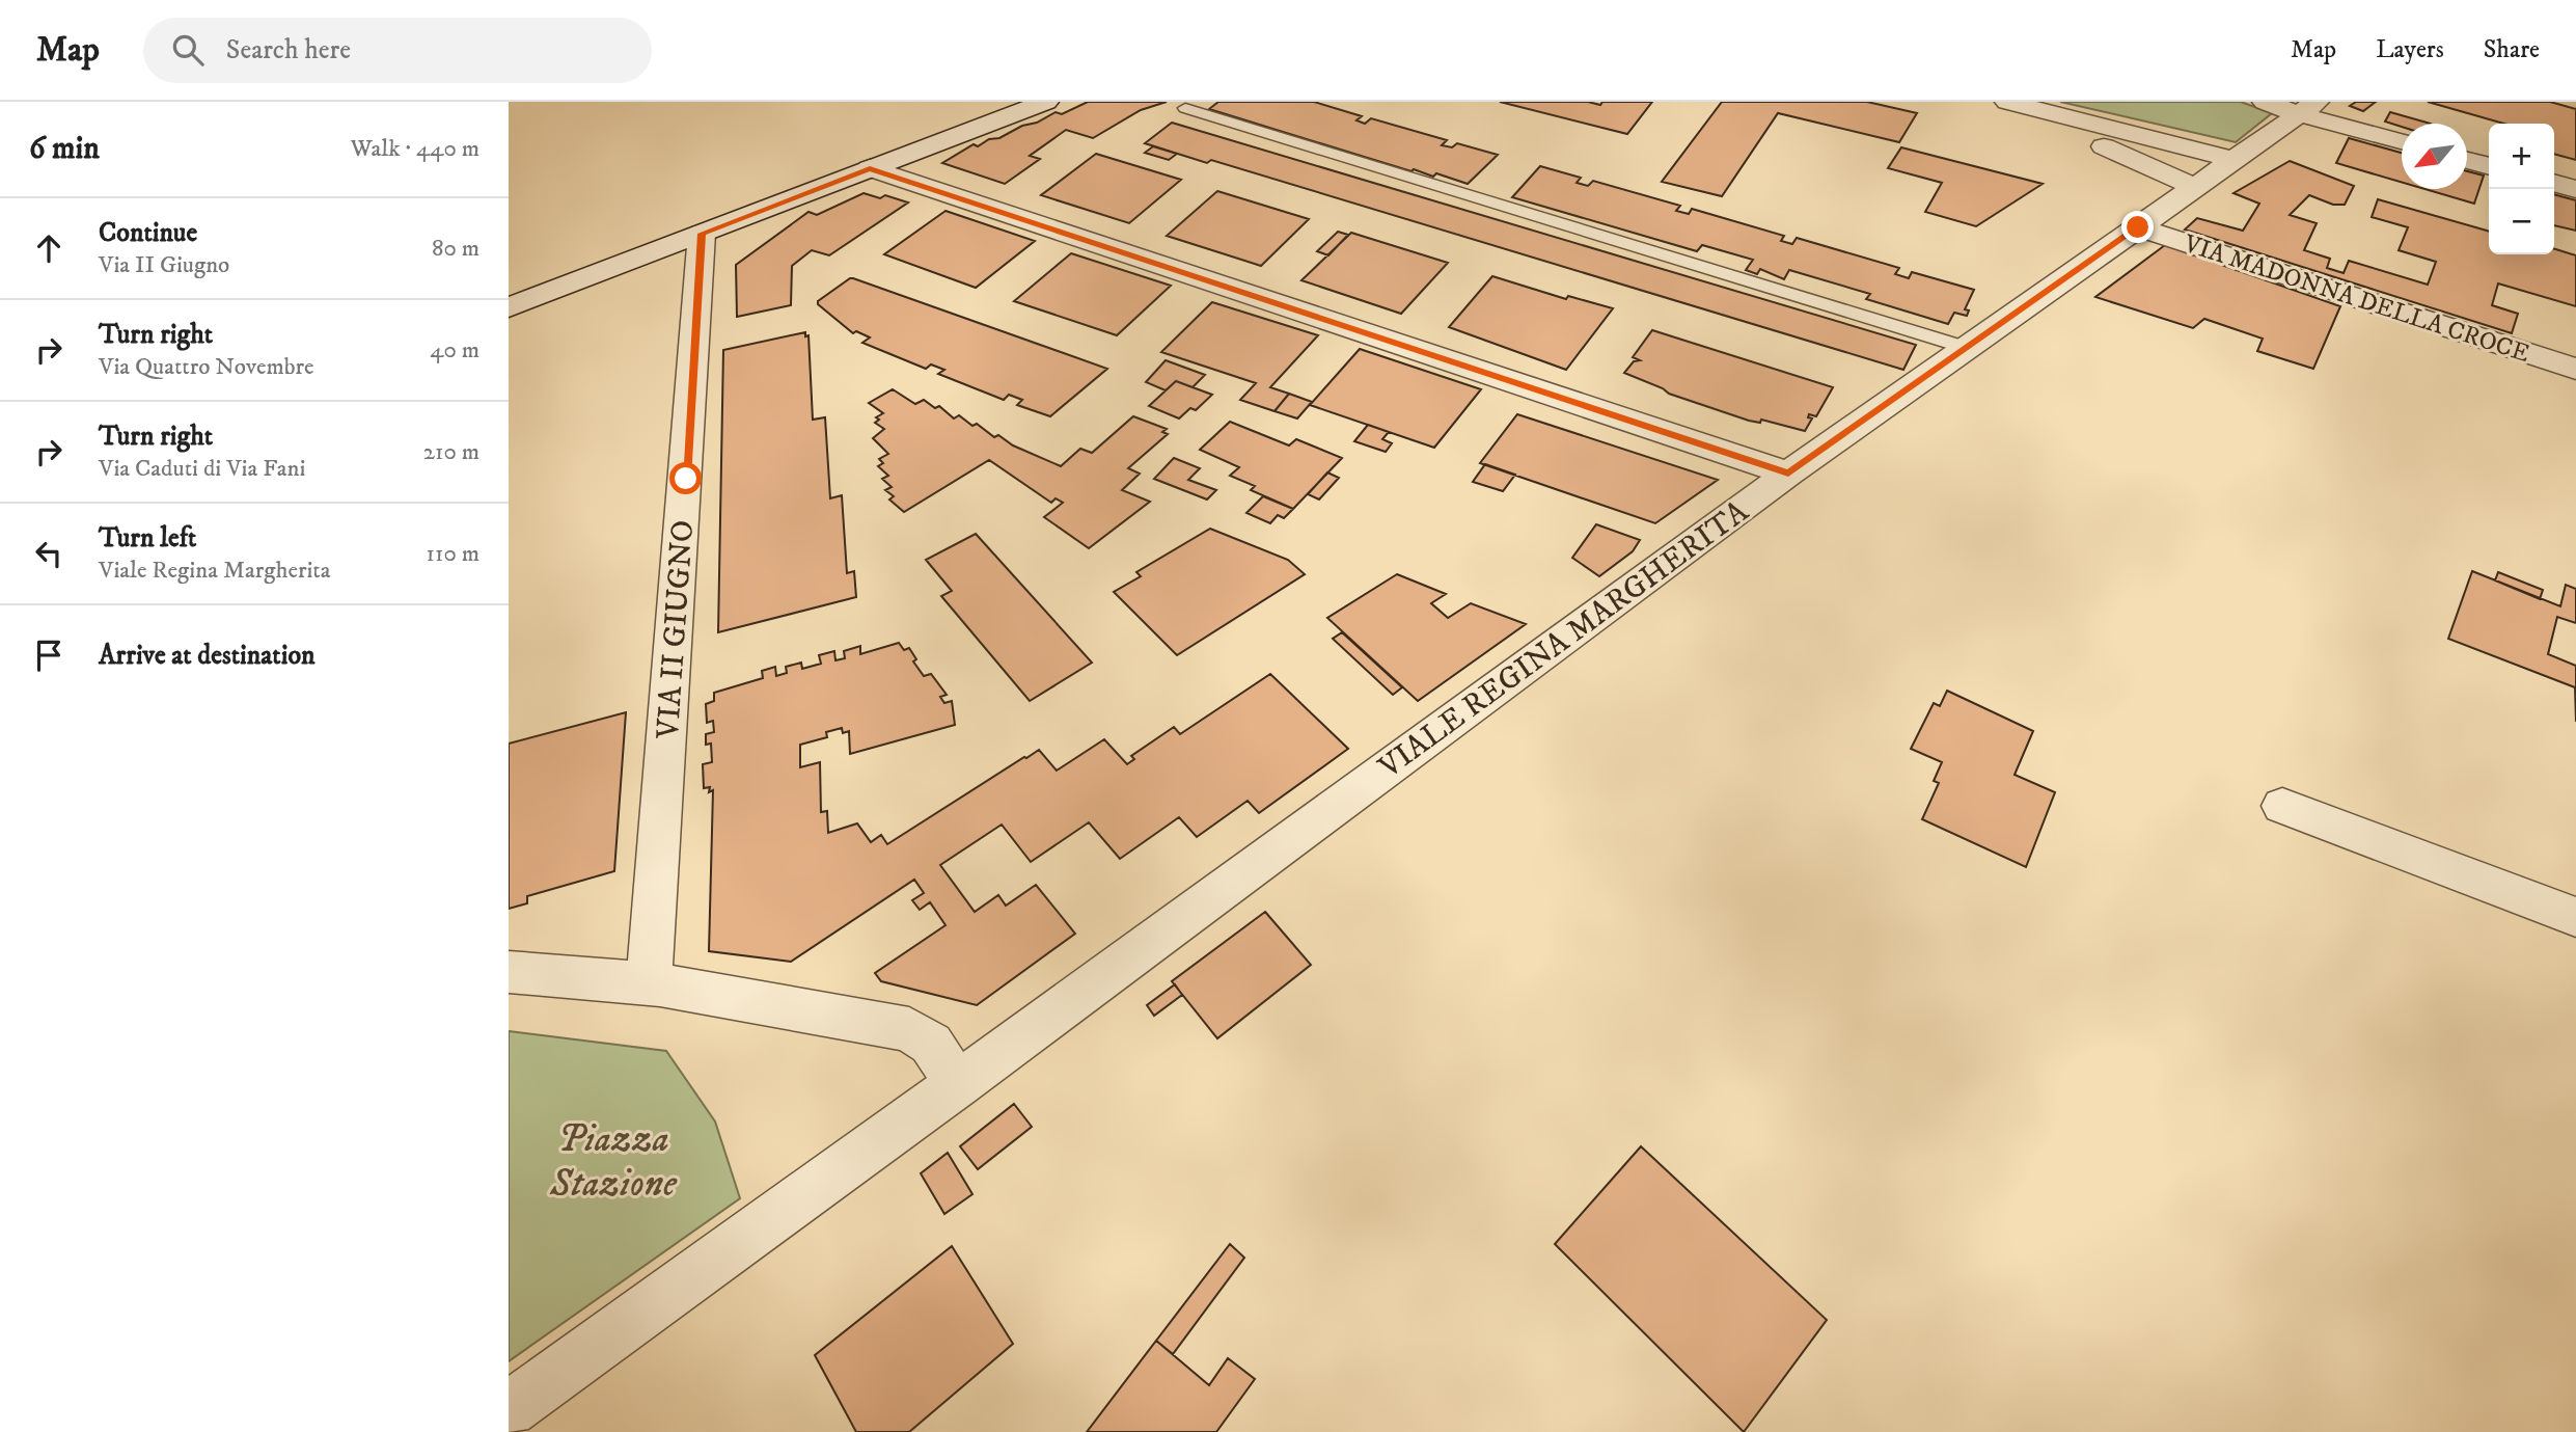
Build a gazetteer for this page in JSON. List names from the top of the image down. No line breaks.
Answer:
{"streets":{"street":["VIA MADONNA DELLA CROCE","VIA II GIUGNO","VIALE REGINA MARGHERITA"]},"crossings":[["VIA MADONNA DELLA CROCE","VIALE REGINA MARGHERITA"]],"parks":["Piazza Stazione"],"north":"bottom left","page":{"header":"Map","search":"Search here","nav":["Map","Layers","Share"],"heading":["6 min","Walk · 440 m"],"map_buttons":["+","−"],"list":[["Continue","Via II Giugno","80 m"],["Turn right","Via Quattro Novembre","40 m"],["Turn right","Via Caduti di Via Fani","210 m"],["Turn left","Viale Regina Margherita","110 m"],"Arrive at destination"]}}
